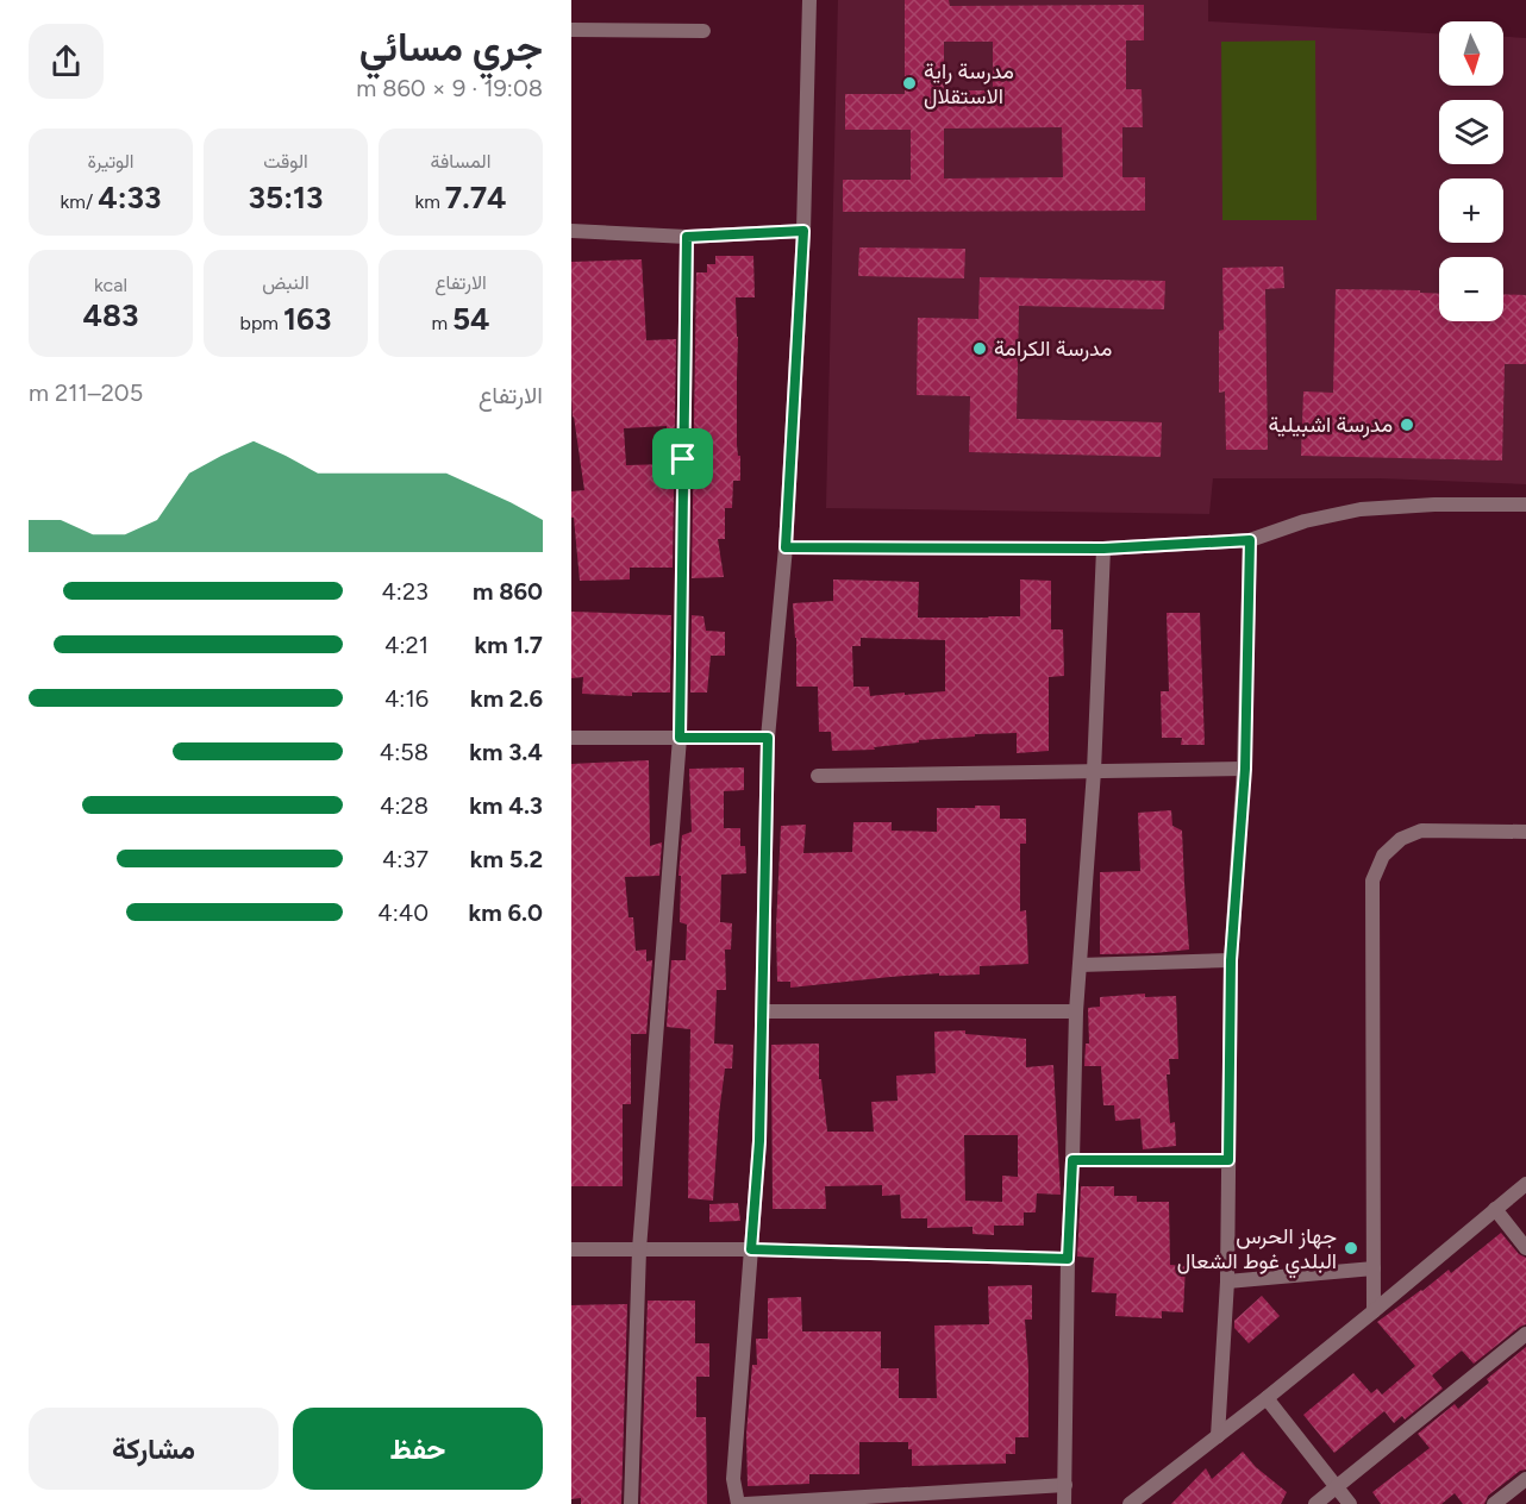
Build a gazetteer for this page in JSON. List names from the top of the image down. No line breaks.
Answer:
{"places":["مدرسة راية الاستقلال","مدرسة الكرامة","مدرسة اشبيلية","جهاز الحرس البلدي غوط الشعال"],"north":"bottom","page":{"heading":["جري مسائي","19:08 · 9 × 860 m"],"map_buttons":["+","−"],"stats":[["المسافة","7.74 km"],["الوقت","35:13"],["الوتيرة","4:33 /km"],["الارتفاع","54 m"],["النبض","163 bpm"],["kcal","483"]],"chart":["الارتفاع","205–211 m"],"list":[{"name":"860 m","note":"4:23"},{"name":"1.7 km","note":"4:21"},{"name":"2.6 km","note":"4:16"},{"name":"3.4 km","note":"4:58"},{"name":"4.3 km","note":"4:28"},{"name":"5.2 km","note":"4:37"},{"name":"6.0 km","note":"4:40"}],"buttons":["حفظ","مشاركة"]}}
